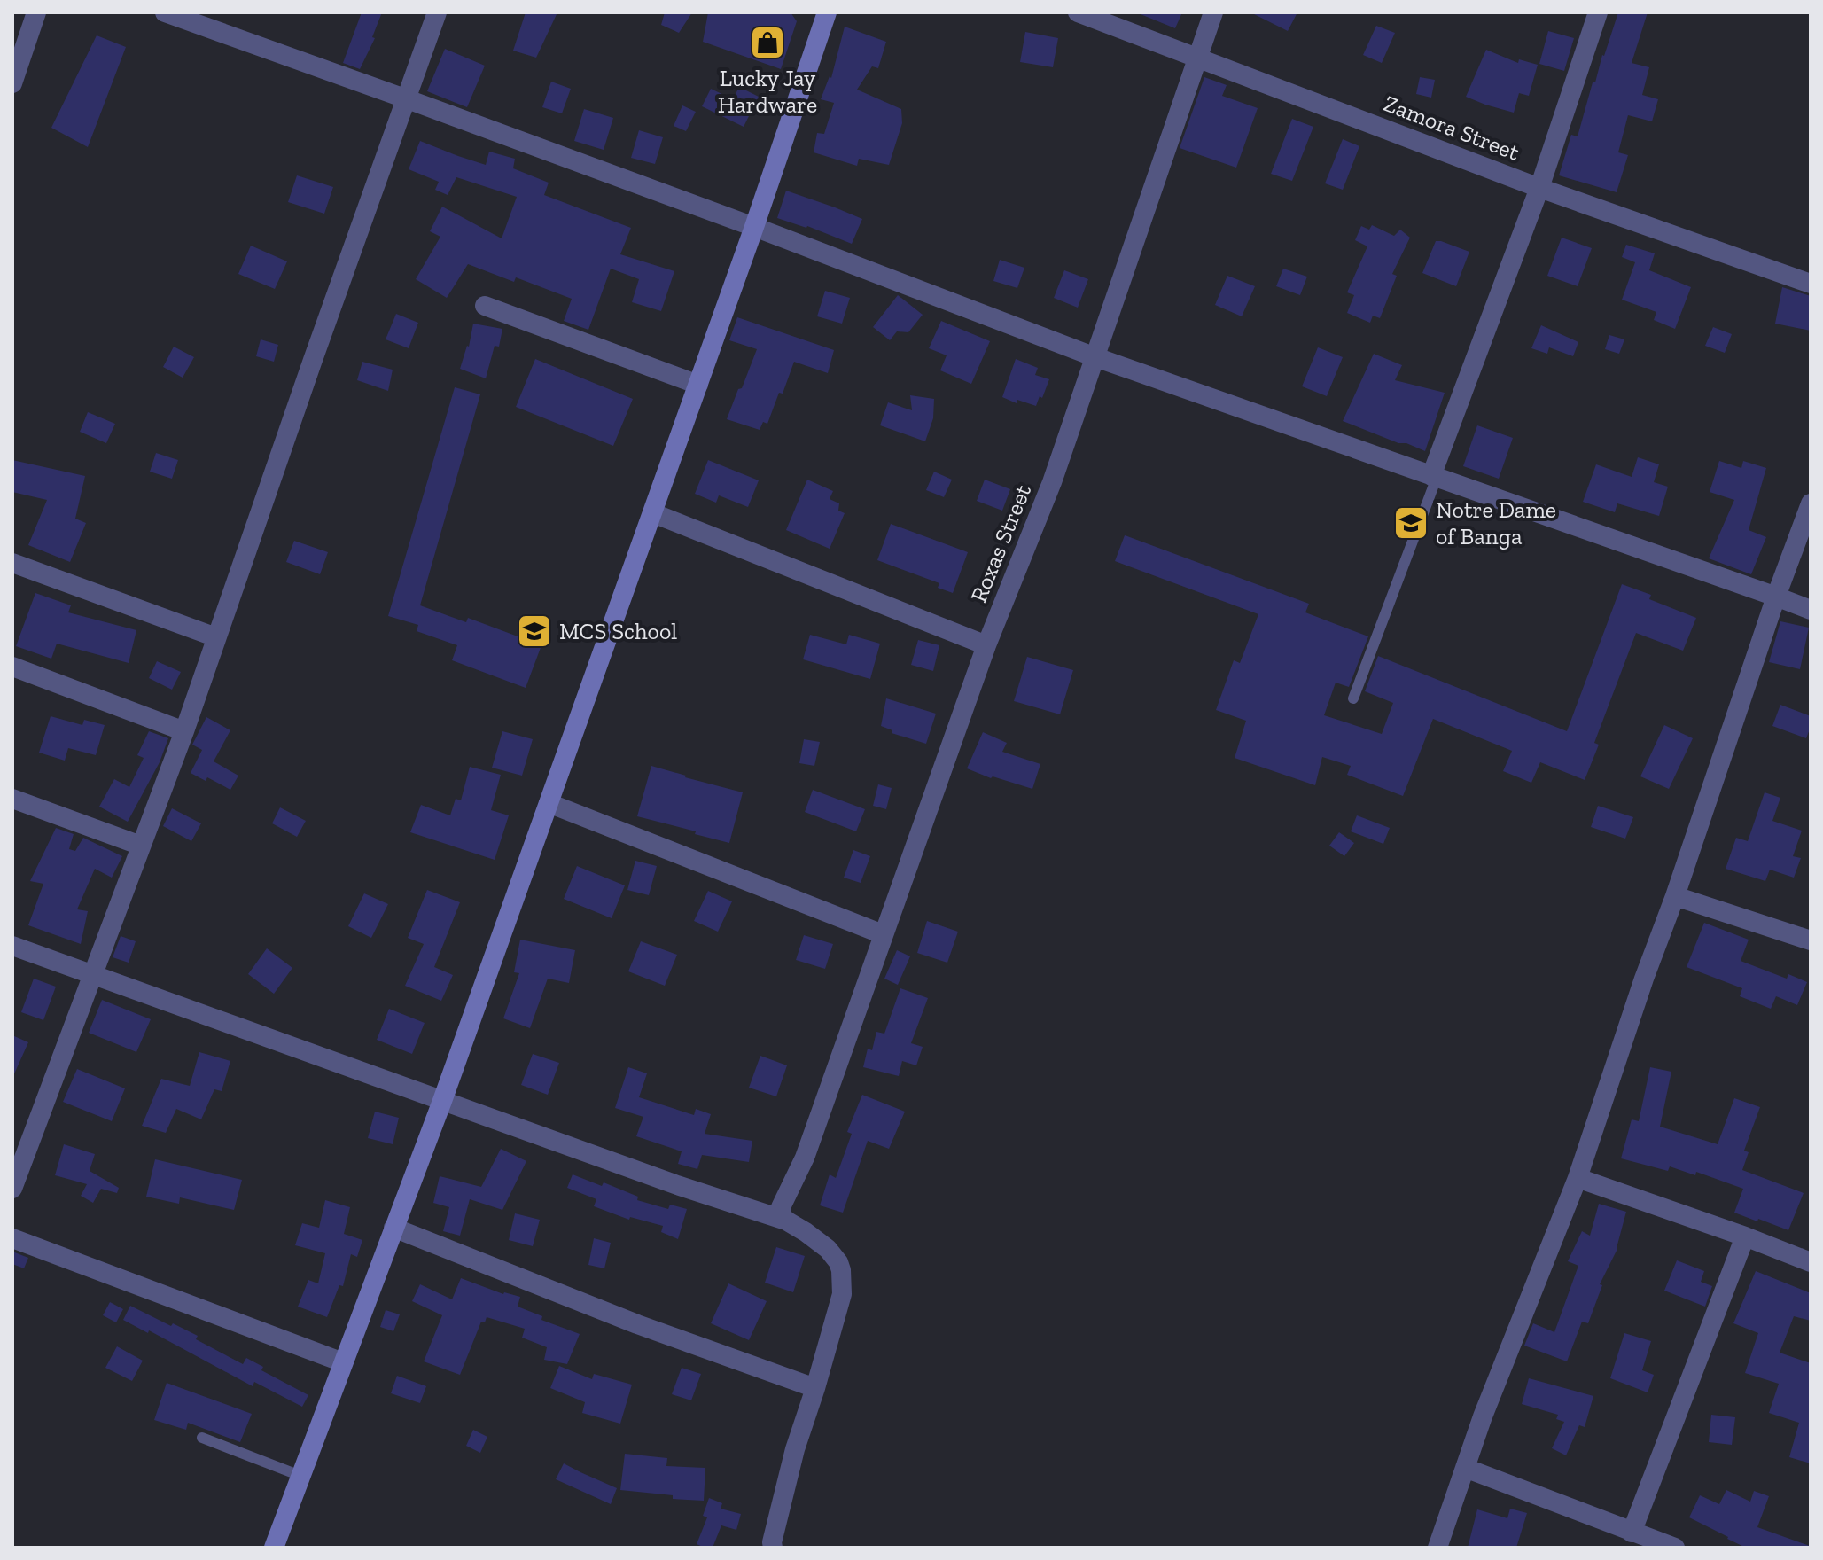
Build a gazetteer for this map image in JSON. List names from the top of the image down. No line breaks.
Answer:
{"streets":{"street":["Zamora Street","Roxas Street"]},"crossings":[["Zamora Street","Roxas Street"]],"places":{"shop":["Lucky Jay Hardware"],"school or university":["Notre Dame of Banga","MCS School"]}}
